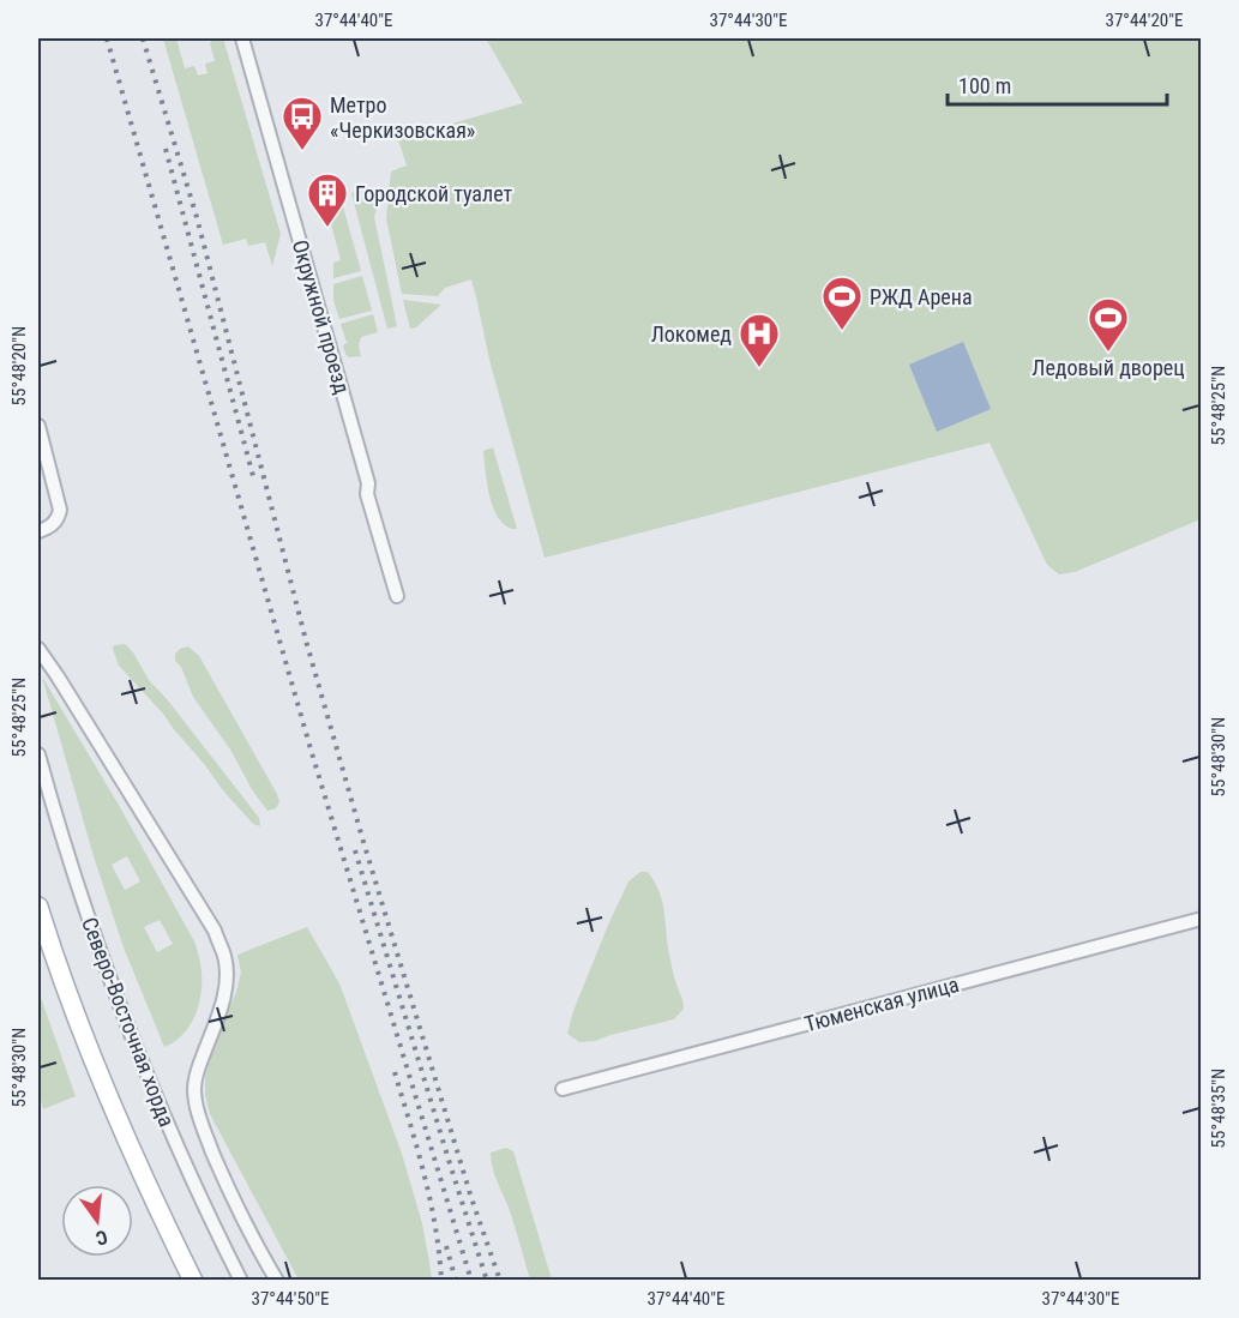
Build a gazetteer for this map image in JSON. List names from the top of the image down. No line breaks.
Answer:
{"streets":{"main road":["Северо-Восточная хорда"],"street":["Окружной проезд","Тюменская улица"]},"places":{"bus stop":["Метро «Черкизовская»"],"building":["Городской туалет"],"sports":["РЖД Арена","Ледовый дворец"],"hospital":["Локомед"]},"scale_bar":"100 m","north":"bottom","coordinates":["37°44'40\"E","37°44'30\"E","37°44'20\"E","55°48'20\"N","55°48'25\"N","55°48'30\"N","55°48'35\"N","37°44'50\"E"]}
